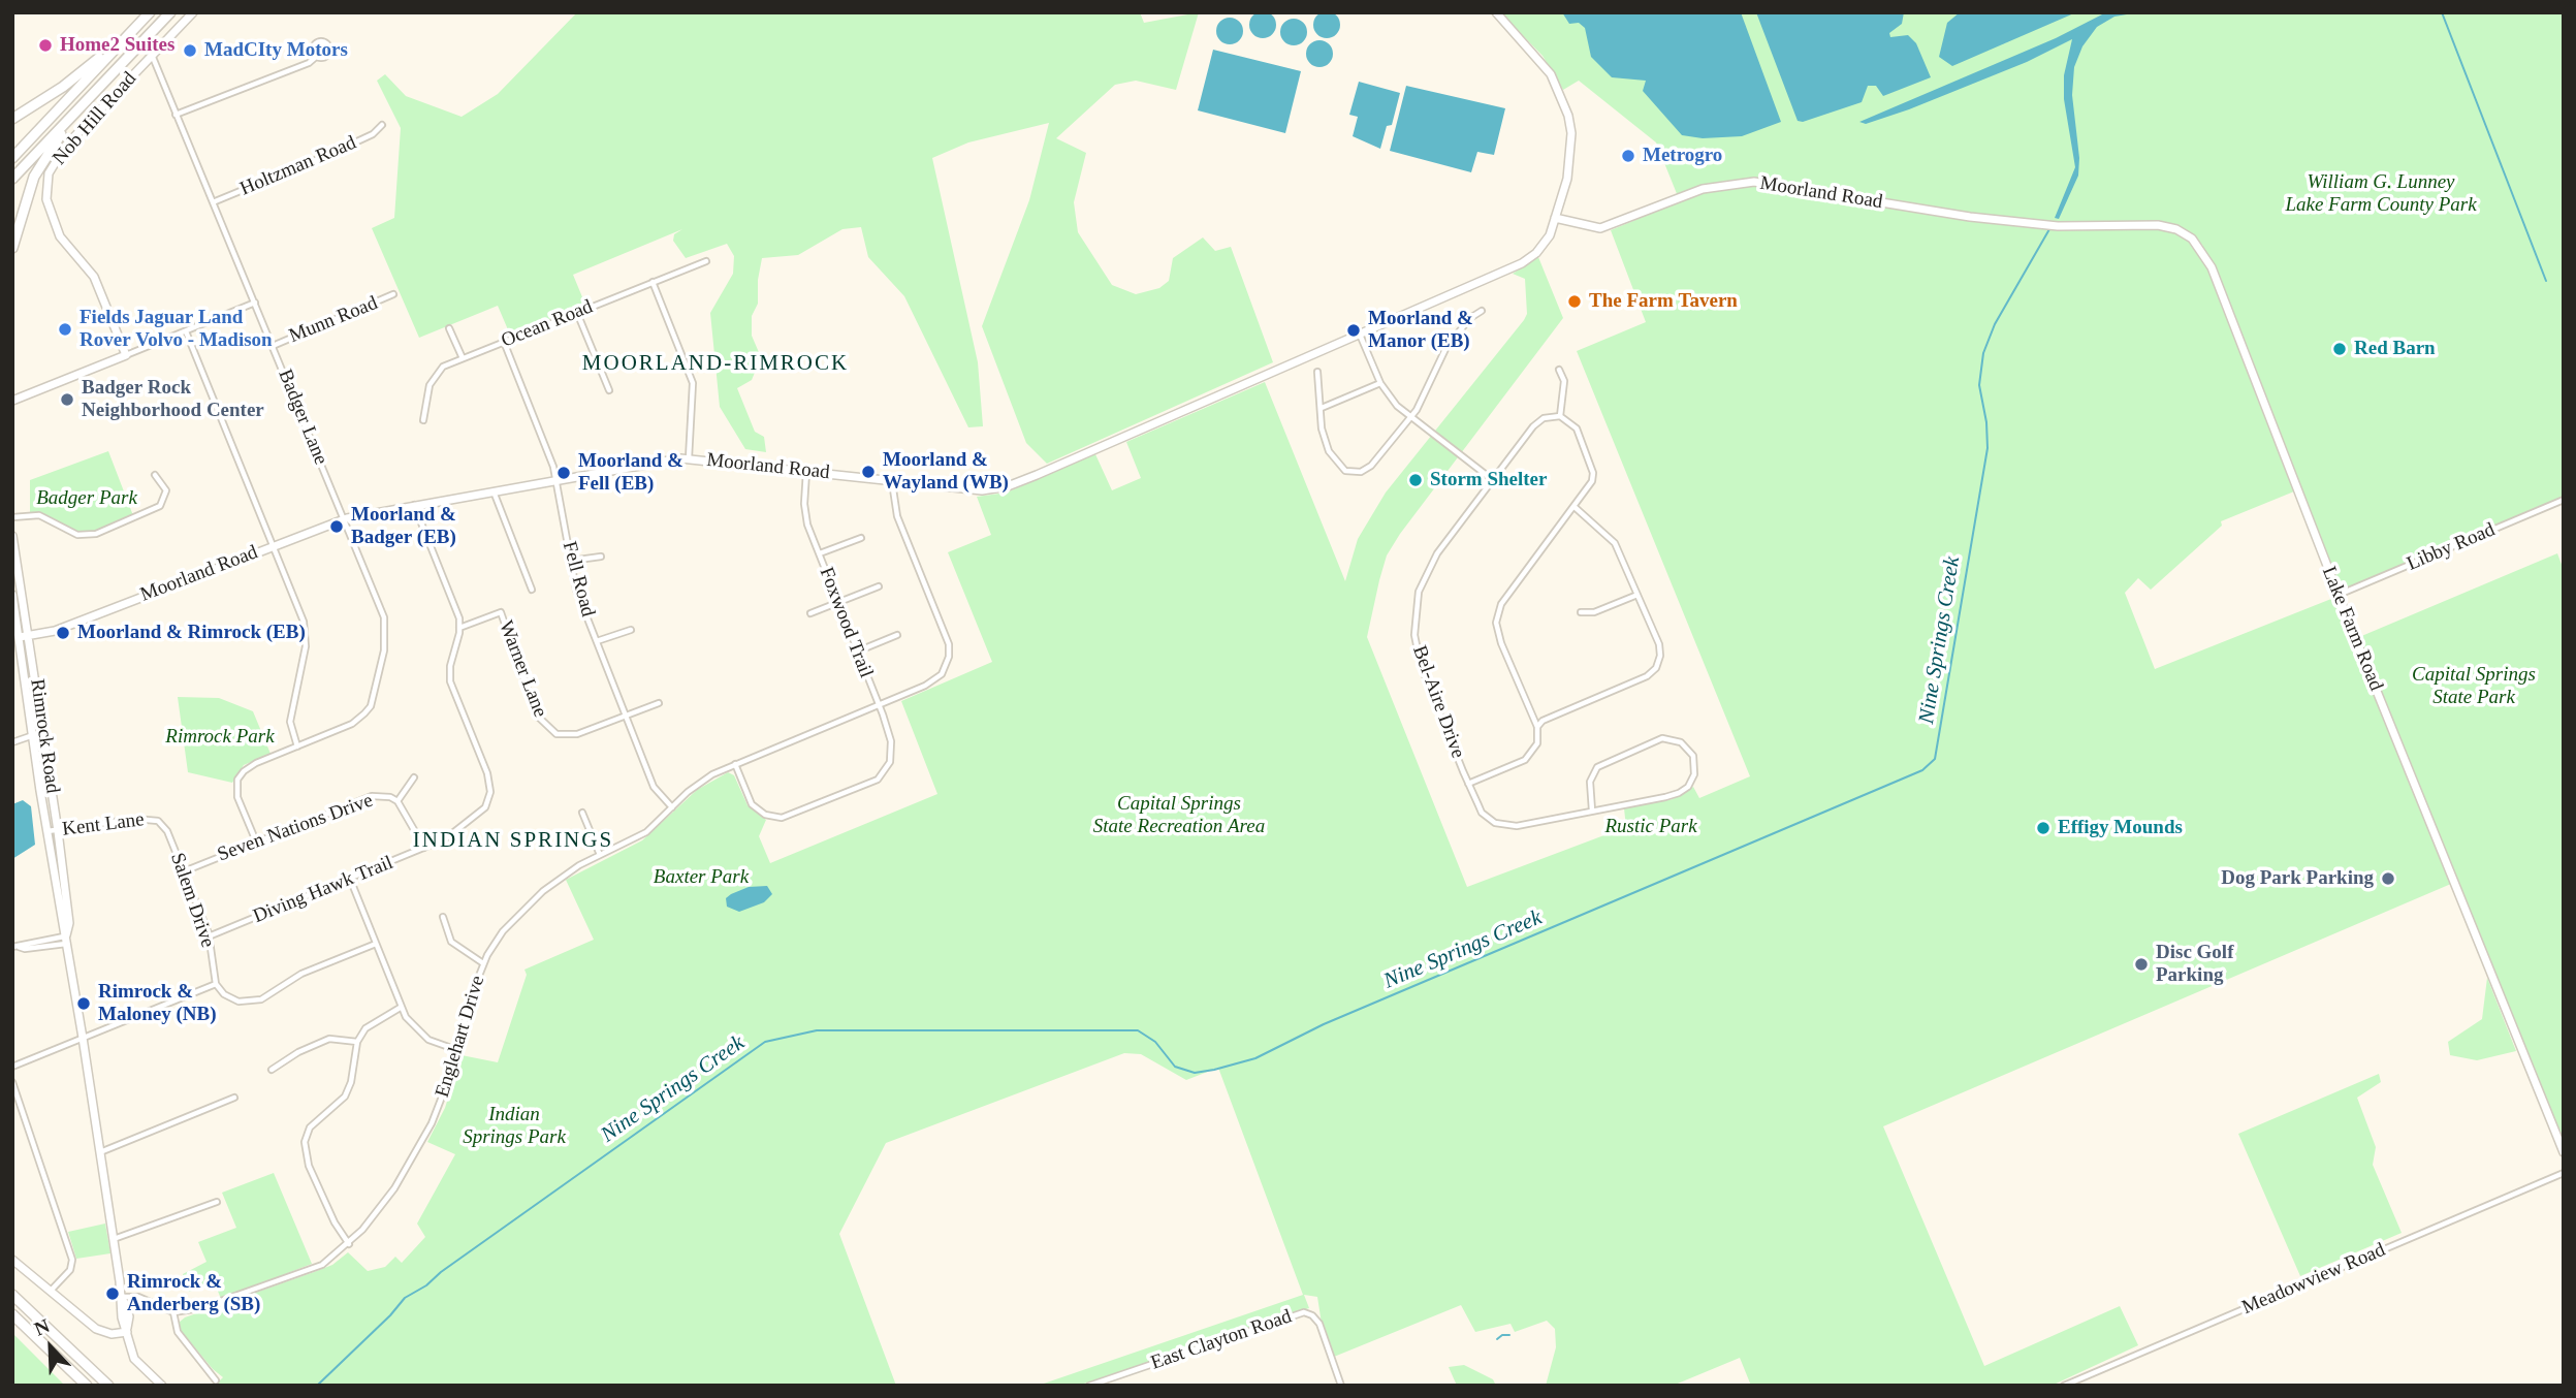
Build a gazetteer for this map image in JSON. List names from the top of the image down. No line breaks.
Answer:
{"streets":{"street":["Nob Hill Road","Holtzman Road","Moorland Road","Munn Road","Ocean Road","Badger Lane","Libby Road","Fell Road","Foxwood Trail","Lake Farm Road","Warner Lane","Bel-Aire Drive","Rimrock Road","Kent Lane","Seven Nations Drive","Diving Hawk Trail","Salem Drive","Englehart Drive","Meadowview Road","East Clayton Road"]},"crossings":[["Nob Hill Road","Badger Lane"],["Holtzman Road","Badger Lane"],["Moorland Road","Badger Lane"],["Moorland Road","Fell Road"],["Moorland Road","Foxwood Trail"],["Moorland Road","Lake Farm Road"],["Moorland Road","Rimrock Road"],["Moorland Road","Englehart Drive"],["Munn Road","Badger Lane"],["Ocean Road","Fell Road"],["Badger Lane","Seven Nations Drive"],["Libby Road","Lake Farm Road"],["Fell Road","Warner Lane"],["Fell Road","Englehart Drive"],["Foxwood Trail","Englehart Drive"],["Warner Lane","Diving Hawk Trail"],["Rimrock Road","Kent Lane"],["Kent Lane","Salem Drive"],["Seven Nations Drive","Diving Hawk Trail"],["Seven Nations Drive","Salem Drive"],["Diving Hawk Trail","Salem Drive"]],"districts":["MOORLAND-RIMROCK","INDIAN SPRINGS"],"water":["Nine Springs Creek"],"parks":["William G. Lunney Lake Farm County Park","Badger Park","Capital Springs State Park","Rimrock Park","Capital Springs State Recreation Area","Rustic Park","Baxter Park","Indian Springs Park"],"places":["Home2 Suites","MadCIty Motors","Metrogro","The Farm Tavern","Fields Jaguar Land Rover Volvo - Madison","Moorland & Manor (EB)","Red Barn","Badger Rock Neighborhood Center","Moorland & Wayland (WB)","Moorland & Fell (EB)","Storm Shelter","Moorland & Badger (EB)","Moorland & Rimrock (EB)","Effigy Mounds","Dog Park Parking","Disc Golf Parking","Rimrock & Maloney (NB)","Rimrock & Anderberg (SB)"],"north":"top left"}
